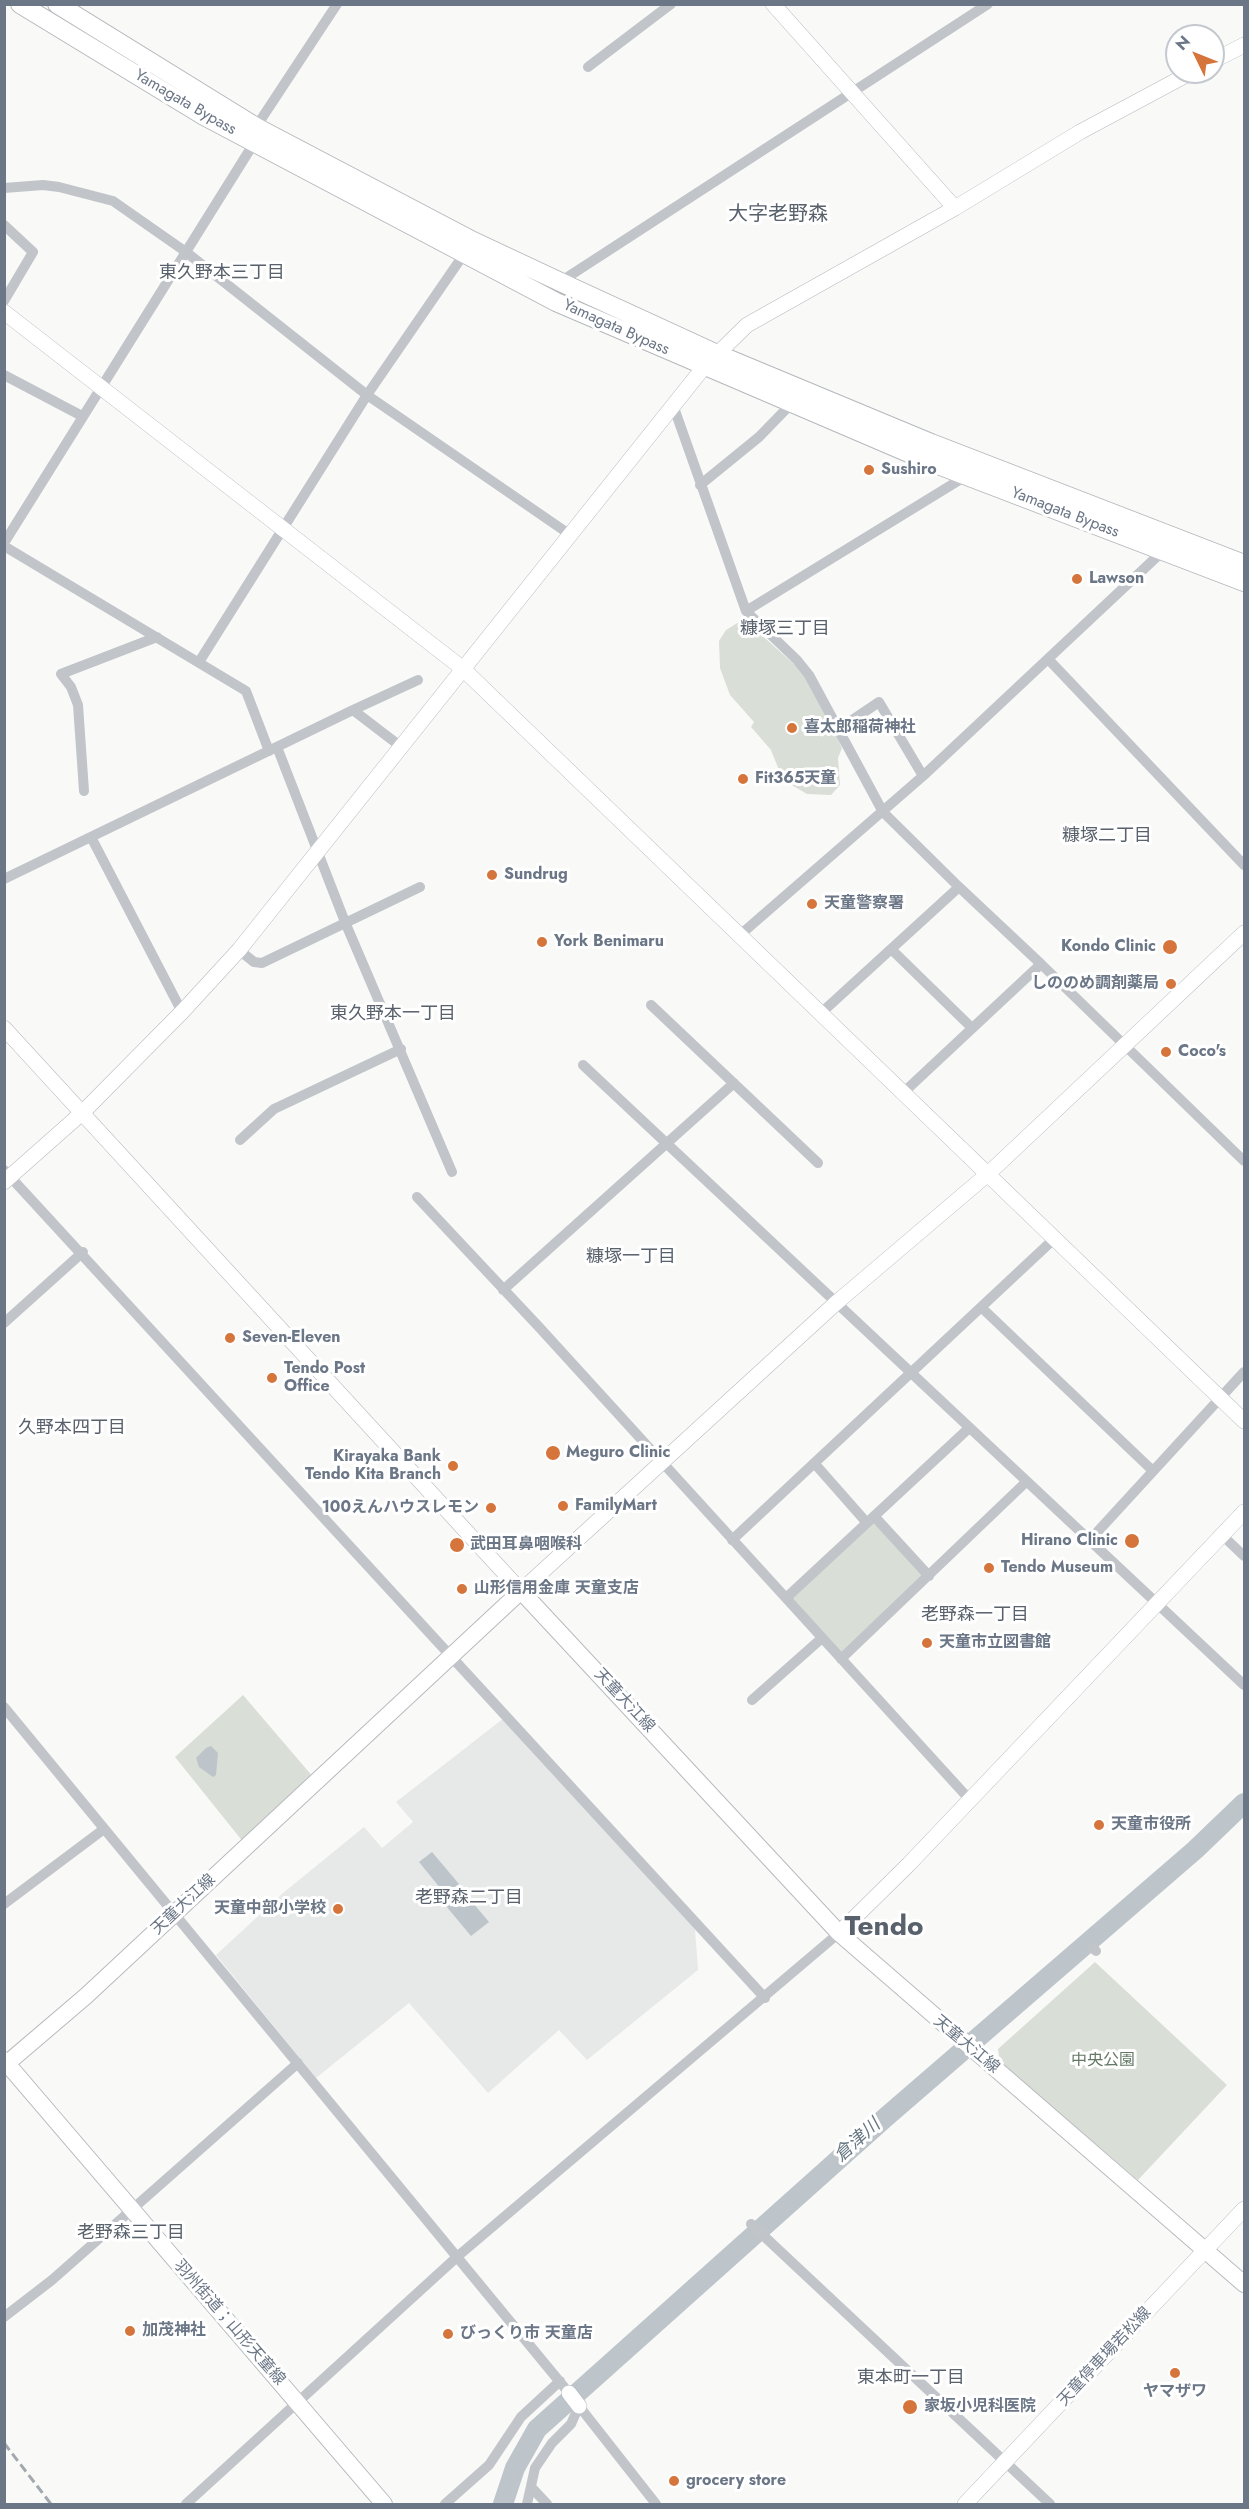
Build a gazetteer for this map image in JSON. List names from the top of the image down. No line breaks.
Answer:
{"streets":{"highway":["Yamagata Bypass"],"main road":["天童大江線","羽州街道；山形天童線"],"street":["天童停車場若松線"]},"crossings":[["天童大江線","羽州街道；山形天童線"],["天童大江線","天童停車場若松線"]],"districts":["大字老野森","東久野本三丁目","糠塚三丁目","糠塚二丁目","東久野本一丁目","糠塚一丁目","久野本四丁目","老野森一丁目","老野森二丁目","Tendo","老野森三丁目","東本町一丁目"],"water":["倉津川"],"parks":["中央公園"],"places":["Sushiro","Lawson","喜太郎稲荷神社","Fit365天童","Sundrug","天童警察署","York Benimaru","Kondo Clinic","しののめ調剤薬局","Coco's","Seven-Eleven","Tendo Post Office","Meguro Clinic","Kirayaka Bank Tendo Kita Branch","FamilyMart","100えんハウスレモン","Hirano Clinic","武田耳鼻咽喉科","Tendo Museum","山形信用金庫 天童支店","天童市立図書館","天童市役所","天童中部小学校","加茂神社","びっくり市 天童店","ヤマザワ","家坂小児科医院","grocery store"],"north":"top left"}
